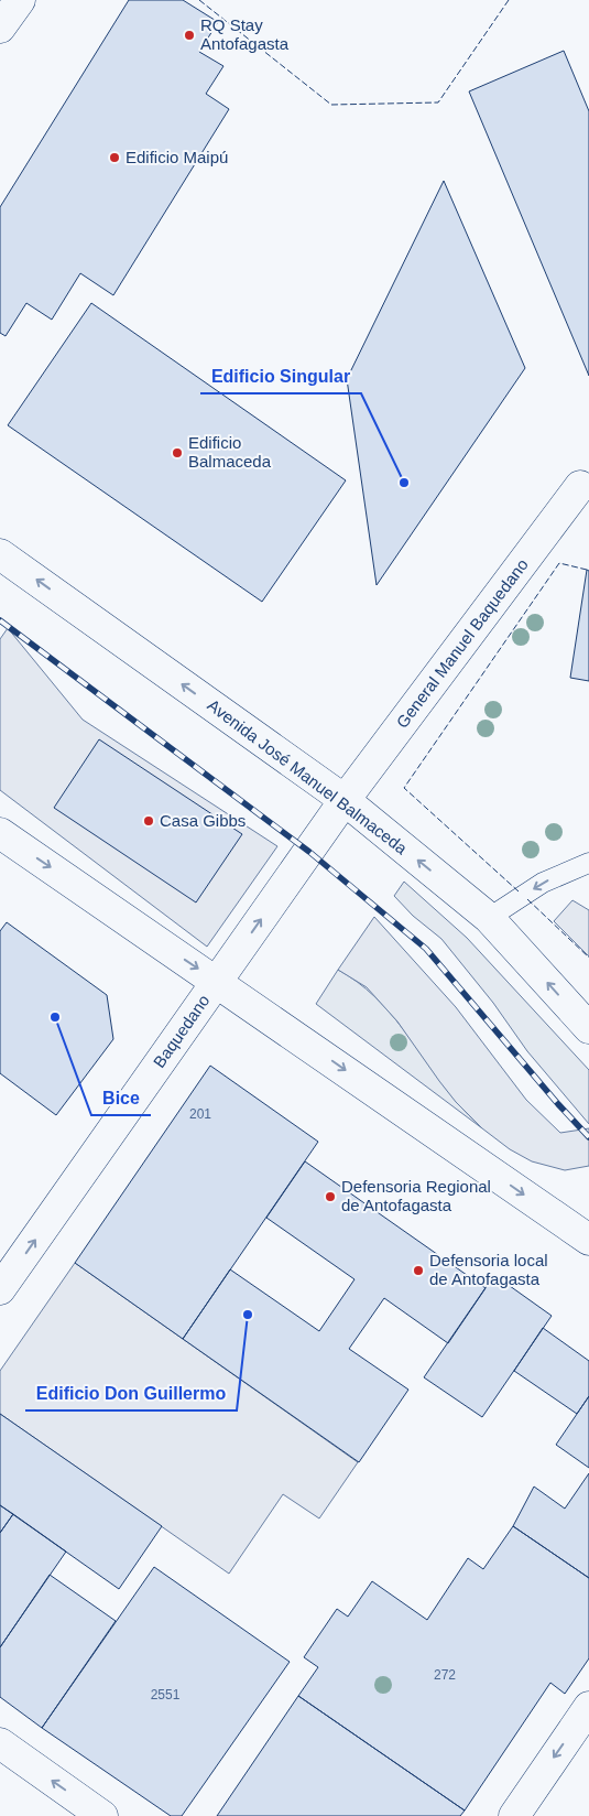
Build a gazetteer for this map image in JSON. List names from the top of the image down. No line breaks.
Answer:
{"streets":{"main road":["General Manuel Baquedano","Avenida José Manuel Balmaceda","Baquedano"]},"crossings":[["General Manuel Baquedano","Avenida José Manuel Balmaceda"],["General Manuel Baquedano","Baquedano"],["Avenida José Manuel Balmaceda","Baquedano"]],"one_way":["Baquedano"],"places":["RQ Stay Antofagasta","Edificio Maipú","Edificio Balmaceda","Edificio Singular","Casa Gibbs","Bice","Defensoria Regional de Antofagasta","Defensoria local de Antofagasta","Edificio Don Guillermo"],"house_numbers":["201","272","2551"]}
